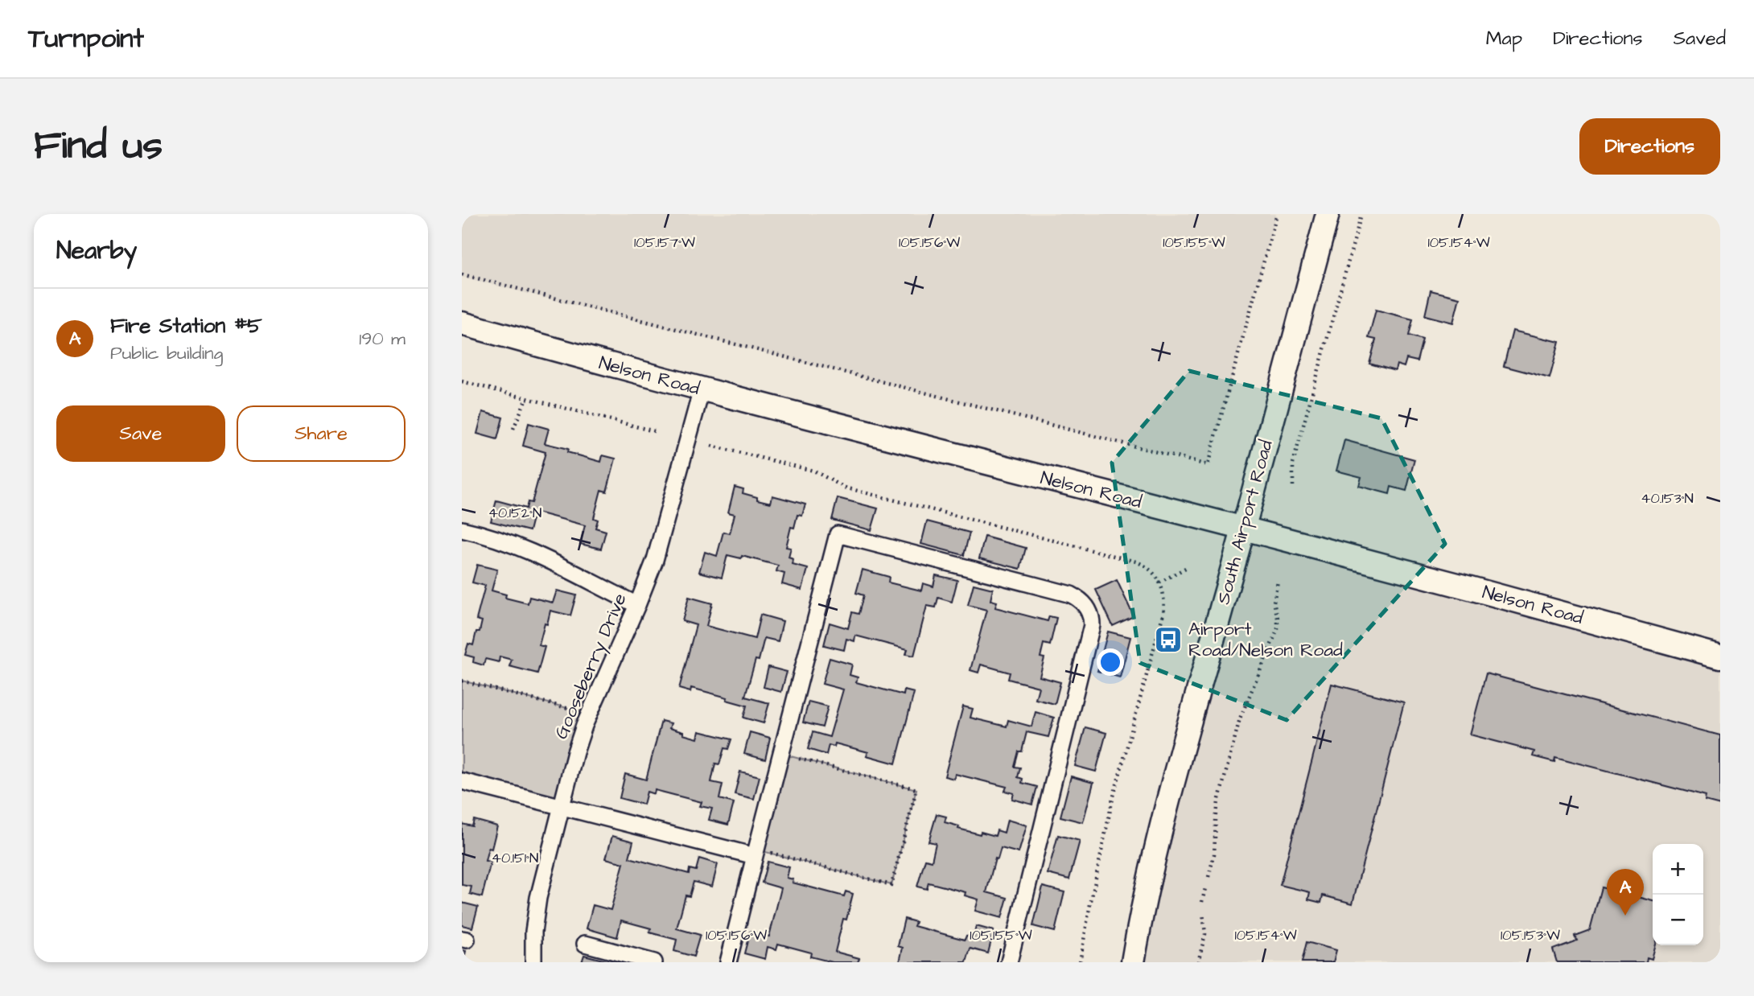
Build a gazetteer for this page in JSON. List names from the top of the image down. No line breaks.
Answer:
{"streets":{"main road":["Nelson Road","South Airport Road"],"street":["Gooseberry Drive"]},"crossings":[["Nelson Road","South Airport Road"],["Nelson Road","Gooseberry Drive"]],"places":{"bus stop":["Airport Road/Nelson Road"]},"page":{"header":"Turnpoint","nav":["Map","Directions","Saved"],"buttons":["Directions",["Save","Share"]],"title":"Find us","heading":"Nearby","list":[{"mark":"A","name":"Fire Station #5","note":"Public building","value":"190 m"}],"map_buttons":["+","−"],"pins":"A"},"coordinates":["105.157°W","105.156°W","105.155°W","105.154°W","40.153°N","40.152°N","40.151°N","105.153°W"]}
